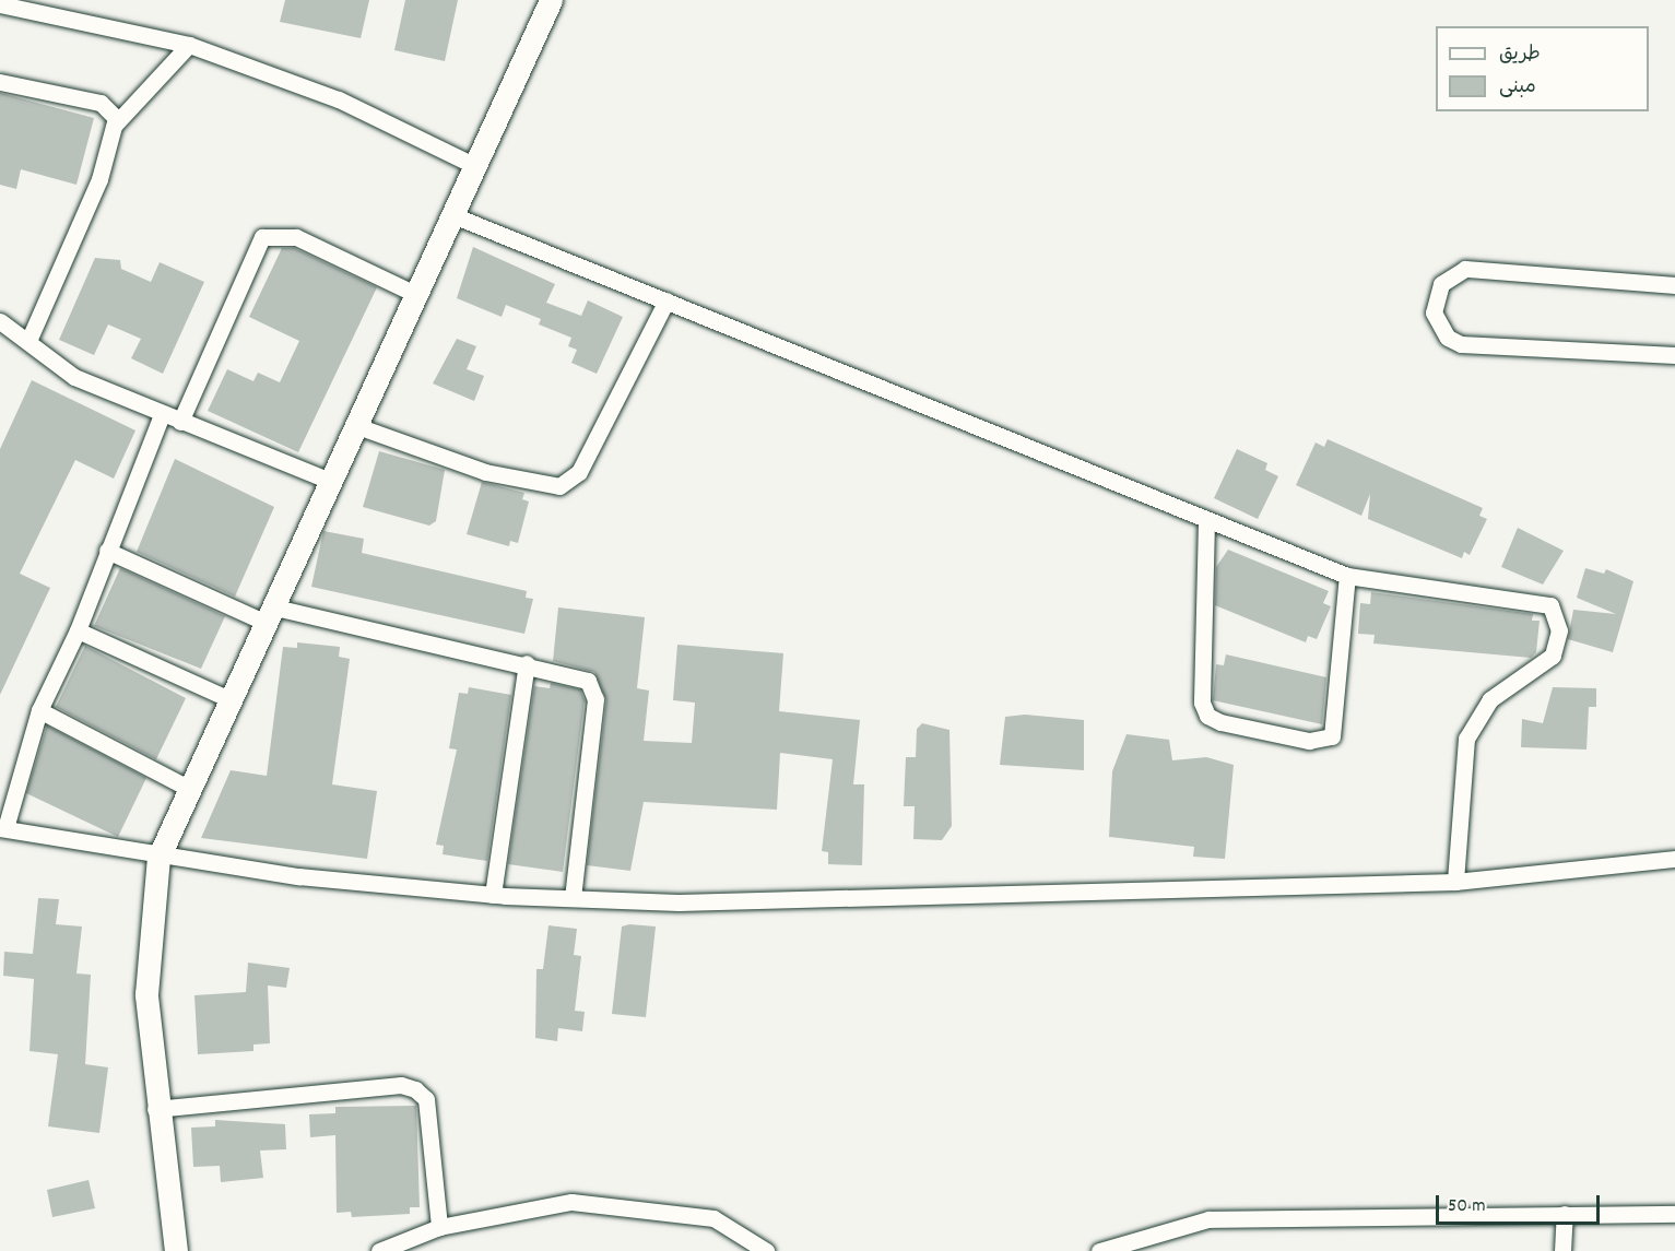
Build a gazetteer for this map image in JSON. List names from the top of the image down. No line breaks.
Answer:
{"legend":["طريق","مبنى"],"scale_bar":"50 m"}
